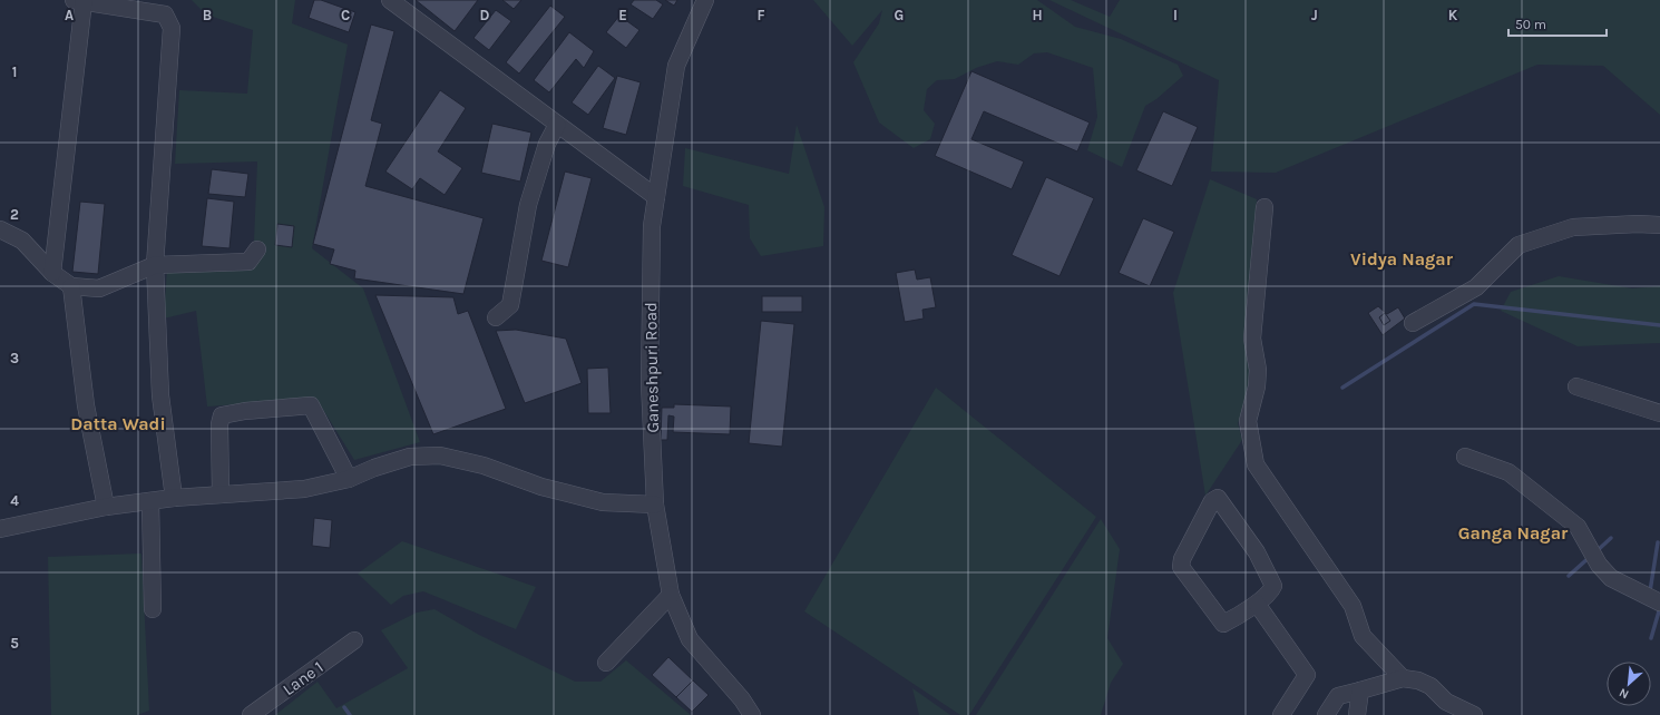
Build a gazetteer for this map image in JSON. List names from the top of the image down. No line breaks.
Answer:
{"streets":{"street":["Ganeshpuri Road","Lane 1"]},"districts":["Vidya Nagar","Datta Wadi","Ganga Nagar"],"scale_bar":"50 m","north":"bottom left","grid":{"columns":["A","B","C","D","E","F","G","H","I","J","K"],"rows":["1","2","3","4","5"]}}
